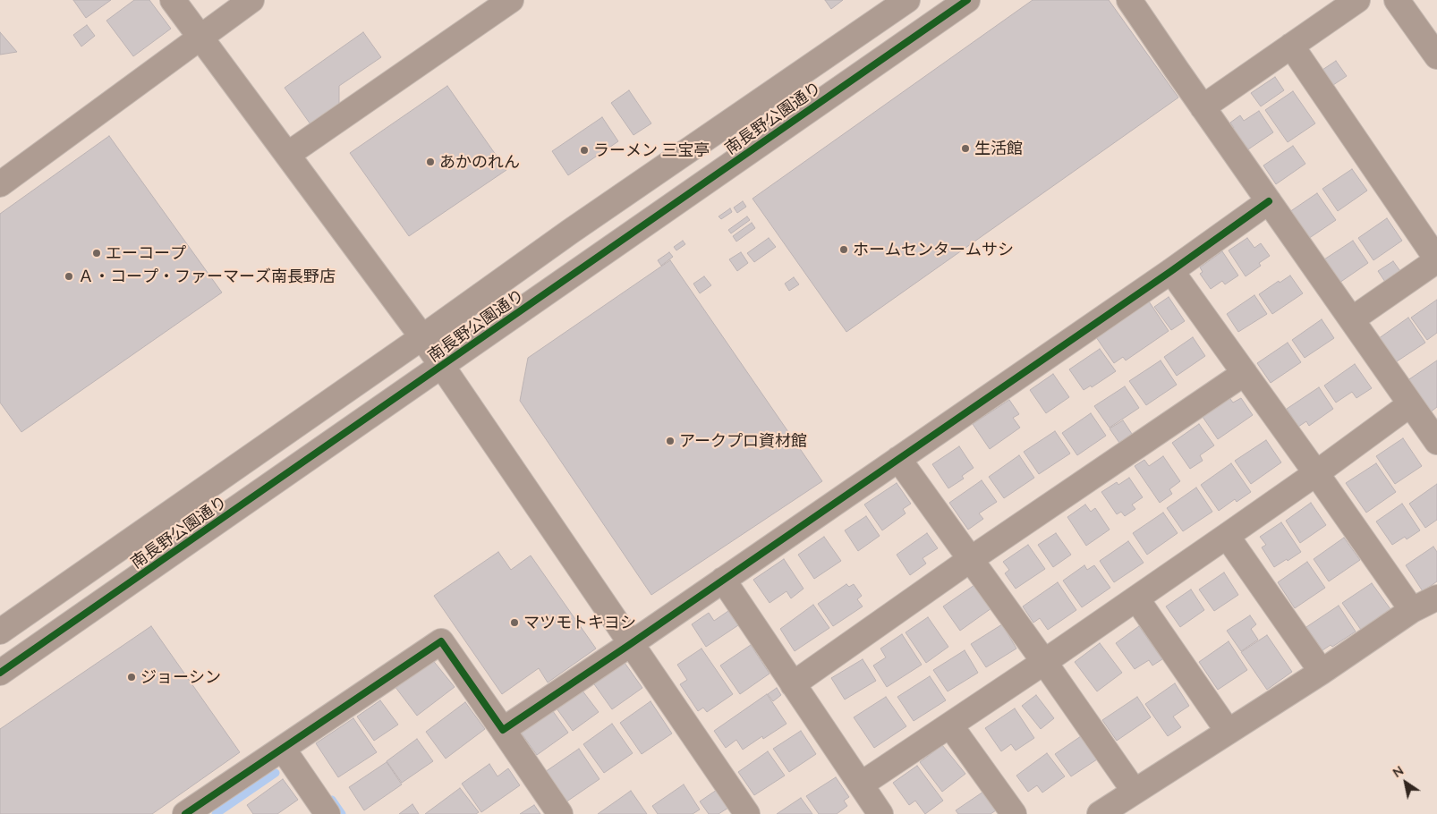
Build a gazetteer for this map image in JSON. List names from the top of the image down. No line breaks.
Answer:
{"streets":{"street":["南長野公園通り"]},"places":["生活館","ラーメン 三宝亭","あかのれん","ホームセンタームサシ","エーコープ","Ａ・コープ・ファーマーズ南長野店","アークプロ資材館","マツモトキヨシ","ジョーシン"],"north":"top left"}
